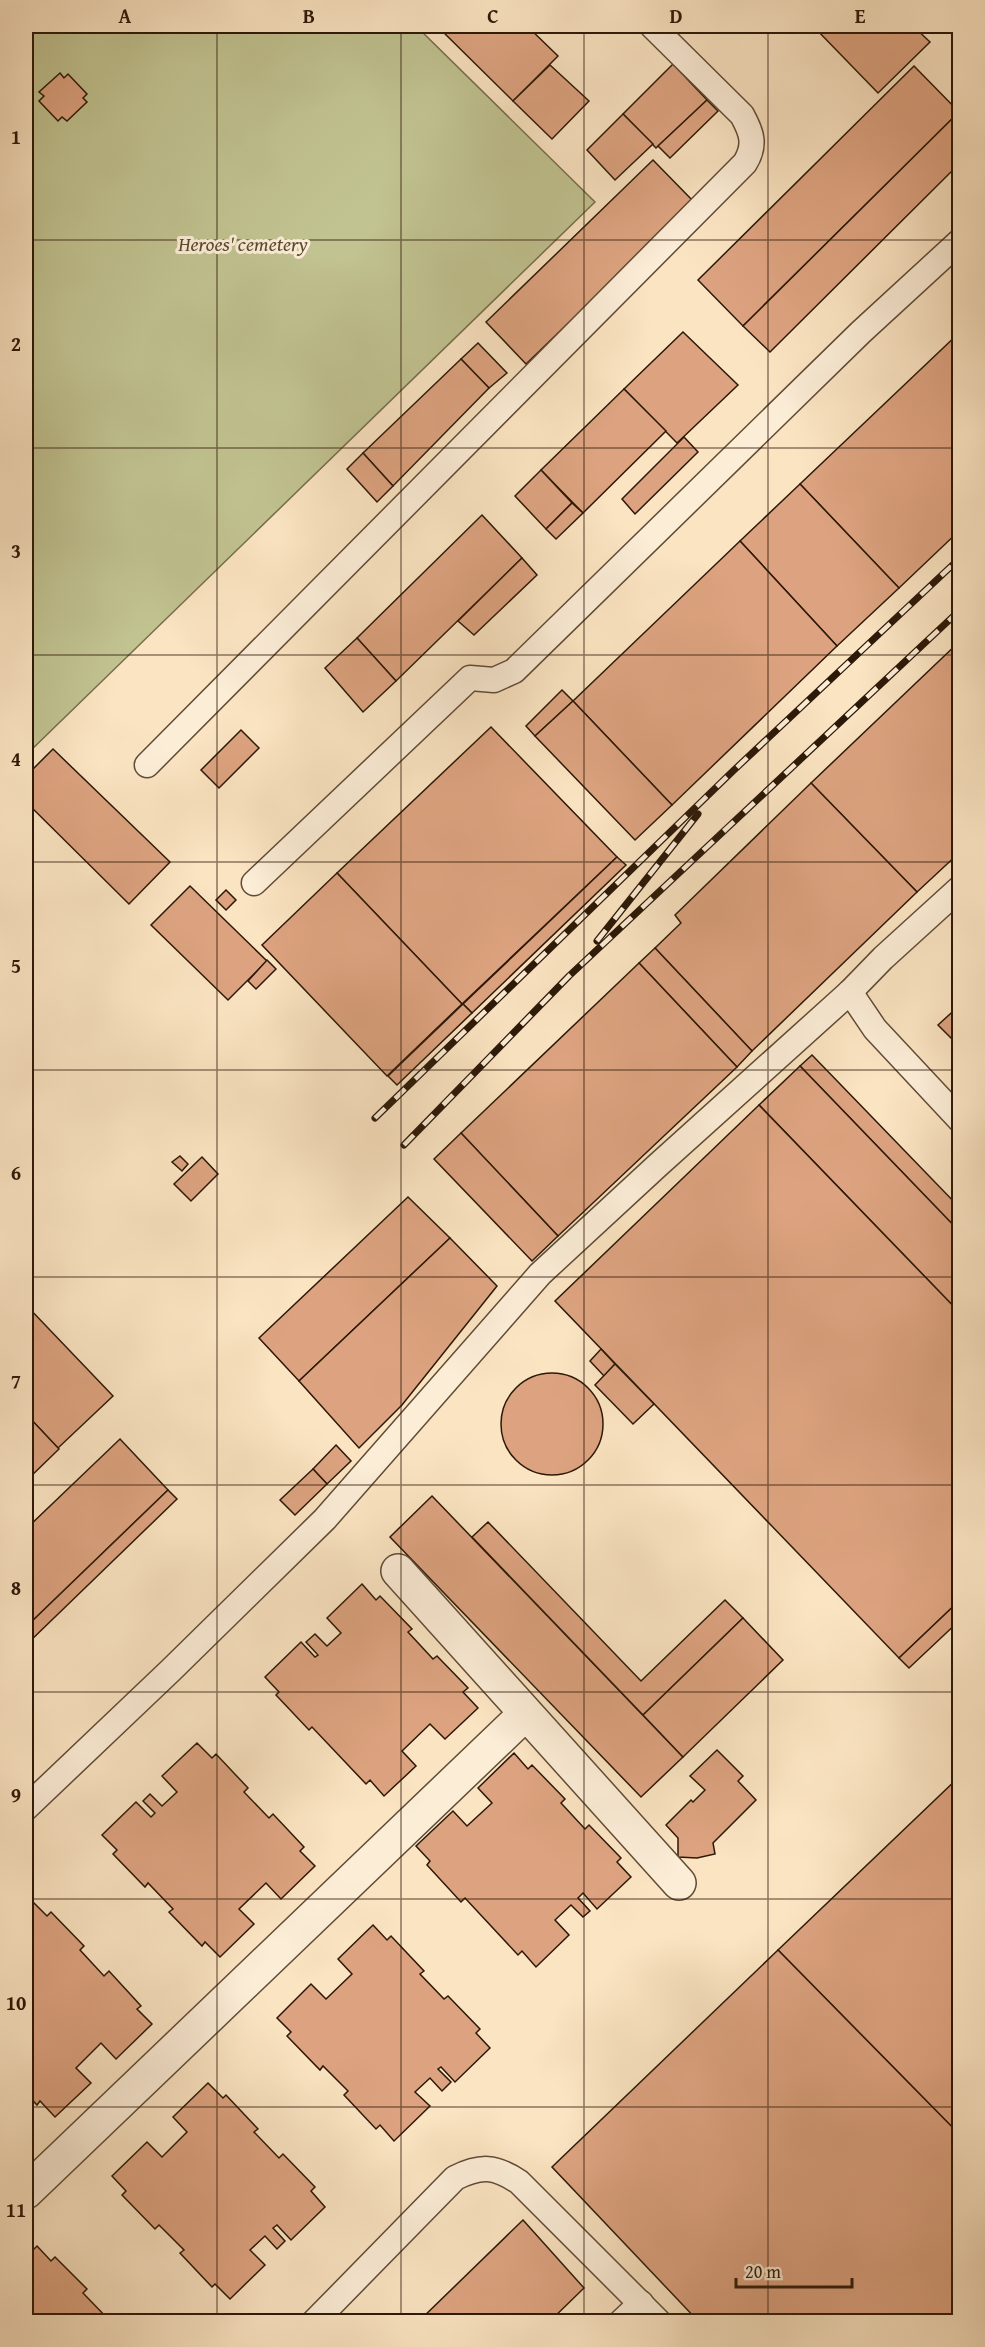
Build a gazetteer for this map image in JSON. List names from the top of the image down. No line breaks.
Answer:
{"parks":["Heroes' cemetery"],"scale_bar":"20 m","grid":{"columns":["A","B","C","D","E"],"rows":["1","2","3","4","5","6","7","8","9","10","11"]}}
